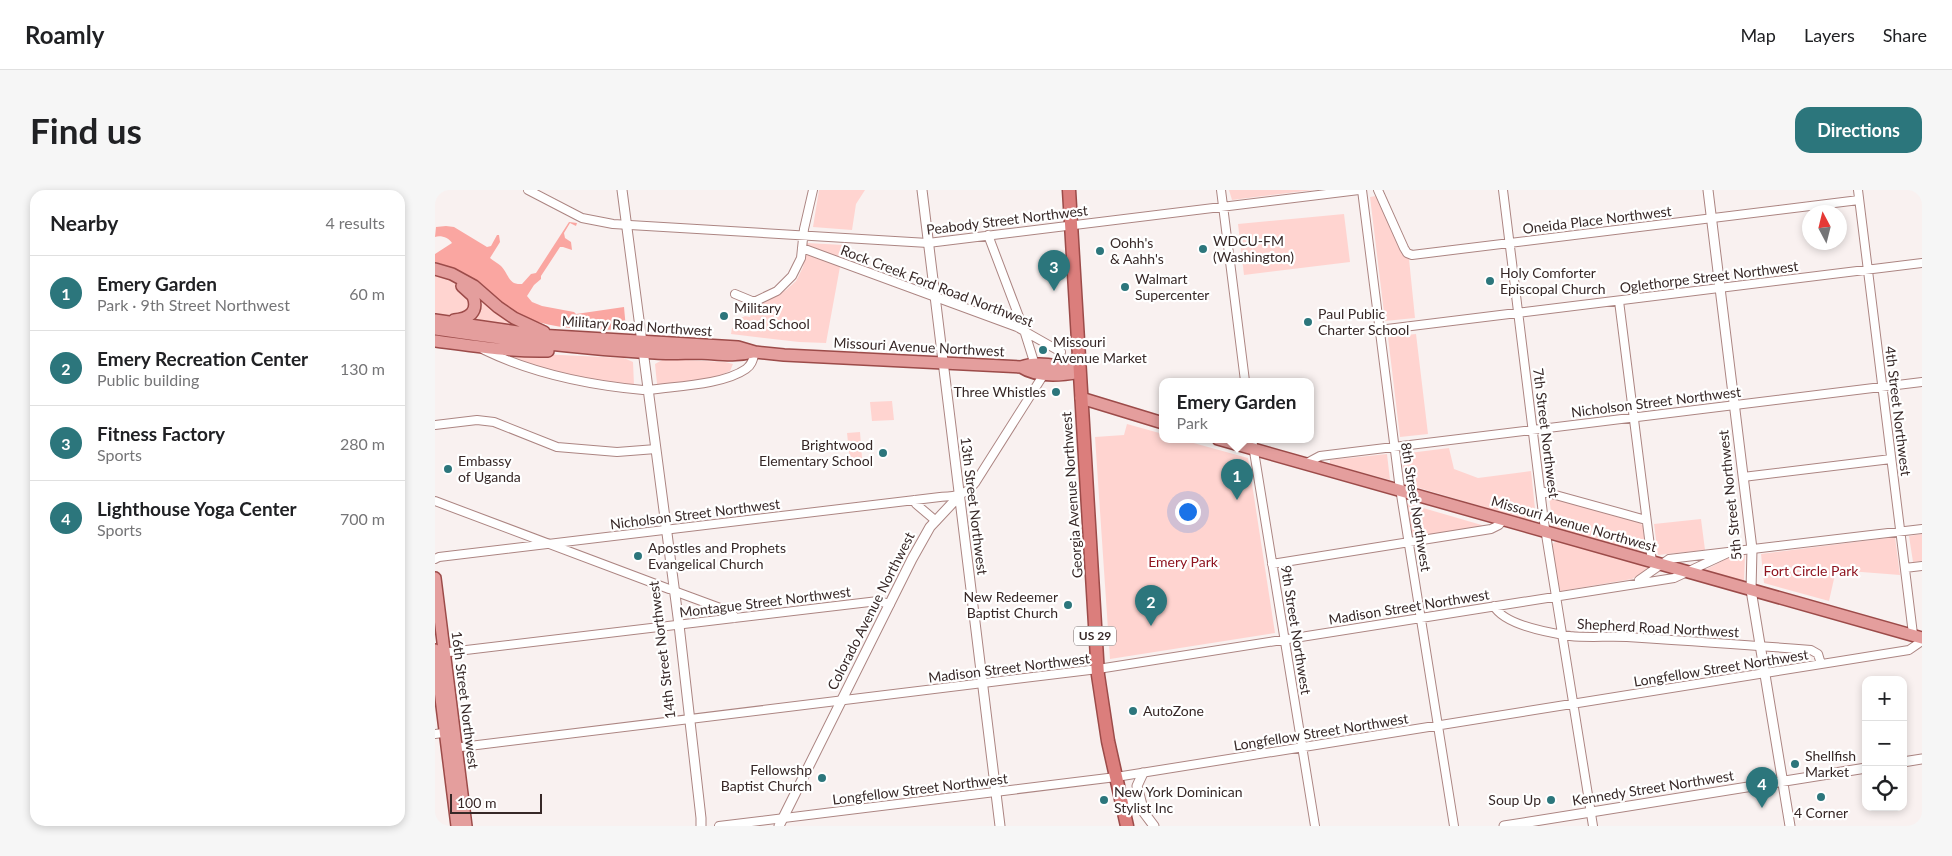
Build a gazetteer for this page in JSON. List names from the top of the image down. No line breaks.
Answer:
{"streets":{"highway":["Georgia Avenue Northwest","US 29"],"main road":["Military Road Northwest","Missouri Avenue Northwest","16th Street Northwest"],"street":["Peabody Street Northwest","Oneida Place Northwest","Oglethorpe Street Northwest","Rock Creek Ford Road Northwest","Nicholson Street Northwest","4th Street Northwest","7th Street Northwest","5th Street Northwest","13th Street Northwest","8th Street Northwest","Montague Street Northwest","Madison Street Northwest","Colorado Avenue Northwest","Shepherd Road Northwest","9th Street Northwest","14th Street Northwest","Longfellow Street Northwest","Kennedy Street Northwest"]},"crossings":[["Peabody Street Northwest","Georgia Avenue Northwest"],["Peabody Street Northwest","13th Street Northwest"],["Peabody Street Northwest","8th Street Northwest"],["Peabody Street Northwest","14th Street Northwest"],["Oneida Place Northwest","4th Street Northwest"],["Oneida Place Northwest","7th Street Northwest"],["Oneida Place Northwest","5th Street Northwest"],["Oglethorpe Street Northwest","4th Street Northwest"],["Oglethorpe Street Northwest","7th Street Northwest"],["Oglethorpe Street Northwest","5th Street Northwest"],["Oglethorpe Street Northwest","8th Street Northwest"],["Rock Creek Ford Road Northwest","13th Street Northwest"],["Military Road Northwest","Missouri Avenue Northwest"],["Military Road Northwest","14th Street Northwest"],["Missouri Avenue Northwest","Nicholson Street Northwest"],["Missouri Avenue Northwest","4th Street Northwest"],["Missouri Avenue Northwest","7th Street Northwest"],["Missouri Avenue Northwest","Georgia Avenue Northwest"],["Missouri Avenue Northwest","5th Street Northwest"],["Missouri Avenue Northwest","13th Street Northwest"],["Missouri Avenue Northwest","8th Street Northwest"],["Missouri Avenue Northwest","Madison Street Northwest"],["Missouri Avenue Northwest","Colorado Avenue Northwest"],["Missouri Avenue Northwest","9th Street Northwest"],["Missouri Avenue Northwest","Longfellow Street Northwest"],["Nicholson Street Northwest","4th Street Northwest"],["Nicholson Street Northwest","7th Street Northwest"],["Nicholson Street Northwest","5th Street Northwest"],["Nicholson Street Northwest","13th Street Northwest"],["Nicholson Street Northwest","8th Street Northwest"],["Nicholson Street Northwest","Colorado Avenue Northwest"],["Nicholson Street Northwest","14th Street Northwest"],["4th Street Northwest","Madison Street Northwest"],["4th Street Northwest","Longfellow Street Northwest"],["7th Street Northwest","Madison Street Northwest"],["7th Street Northwest","Shepherd Road Northwest"],["7th Street Northwest","Longfellow Street Northwest"],["7th Street Northwest","Kennedy Street Northwest"],["Georgia Avenue Northwest","Madison Street Northwest"],["Georgia Avenue Northwest","Longfellow Street Northwest"],["5th Street Northwest","Madison Street Northwest"],["5th Street Northwest","Shepherd Road Northwest"],["5th Street Northwest","Longfellow Street Northwest"],["5th Street Northwest","Kennedy Street Northwest"],["13th Street Northwest","Madison Street Northwest"],["13th Street Northwest","Colorado Avenue Northwest"],["13th Street Northwest","Longfellow Street Northwest"],["8th Street Northwest","Madison Street Northwest"],["8th Street Northwest","Longfellow Street Northwest"],["Montague Street Northwest","Colorado Avenue Northwest"],["Montague Street Northwest","14th Street Northwest"],["Montague Street Northwest","16th Street Northwest"],["Madison Street Northwest","Colorado Avenue Northwest"],["Madison Street Northwest","Shepherd Road Northwest"],["Madison Street Northwest","9th Street Northwest"],["Madison Street Northwest","14th Street Northwest"],["Madison Street Northwest","16th Street Northwest"],["Colorado Avenue Northwest","Longfellow Street Northwest"],["Shepherd Road Northwest","Longfellow Street Northwest"],["9th Street Northwest","Longfellow Street Northwest"]],"parks":["Emery Park","Fort Circle Park"],"places":["WDCU-FM (Washington)","Oohh's & Aahh's","Holy Comforter Episcopal Church","Walmart Supercenter","Military Road School","Paul Public Charter School","Missouri Avenue Market","Three Whistles","Brightwood Elementary School","Embassy of Uganda","Apostles and Prophets Evangelical Church","New Redeemer Baptist Church","AutoZone","Shellfish Market","Fellowshp Baptist Church","4 Corner","New York Dominican Stylist Inc","Soup Up"],"scale_bar":"100 m","north":"top","page":{"header":"Roamly","nav":["Map","Layers","Share"],"buttons":"Directions","title":"Find us","heading":["Nearby","4 results"],"pins":["3","1","2","4"],"list":[{"mark":"1","name":"Emery Garden","note":"Park · 9th Street Northwest","value":"60 m"},{"mark":"2","name":"Emery Recreation Center","note":"Public building","value":"130 m"},{"mark":"3","name":"Fitness Factory","note":"Sports","value":"280 m"},{"mark":"4","name":"Lighthouse Yoga Center","note":"Sports","value":"700 m"}],"popup":["Emery Garden","Park"],"map_buttons":["+","−"],"scale":"100 m"}}
